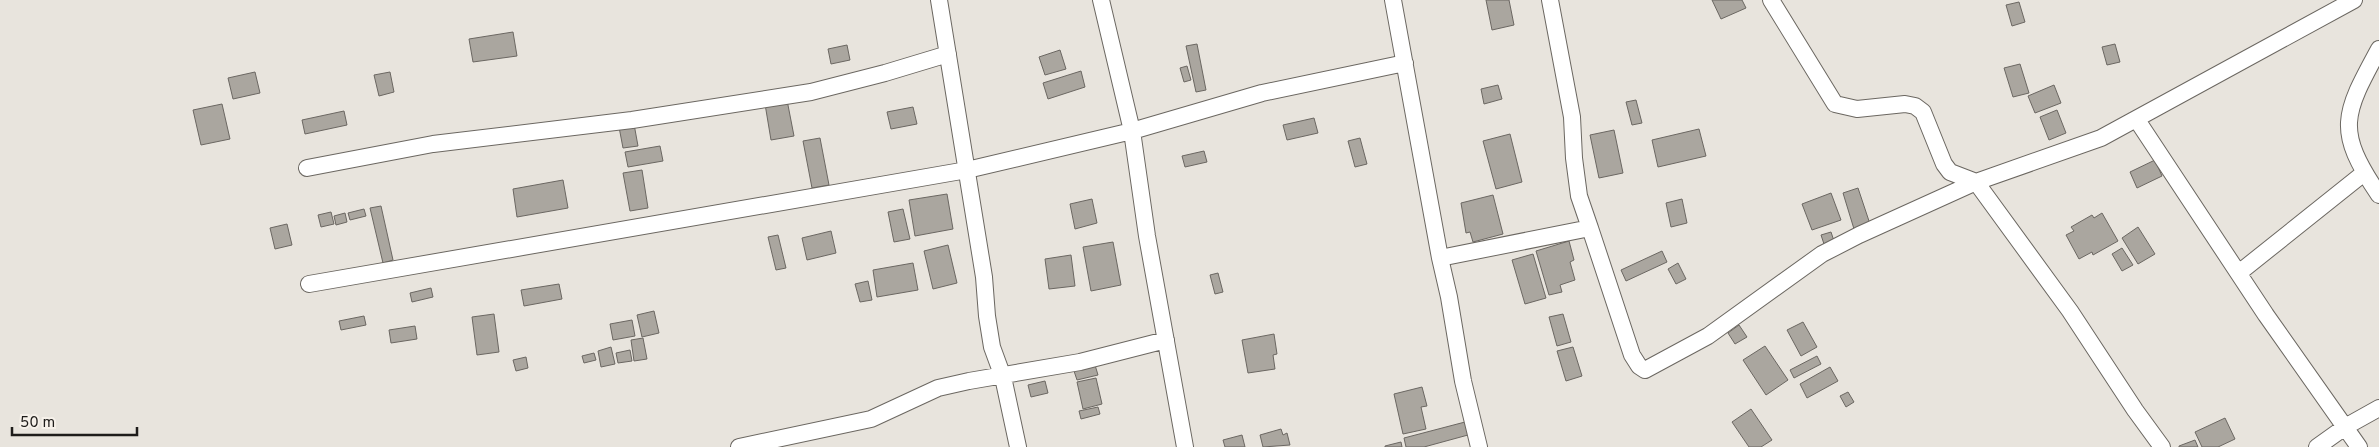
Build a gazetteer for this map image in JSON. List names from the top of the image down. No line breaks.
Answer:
{"scale_bar":"50 m"}
